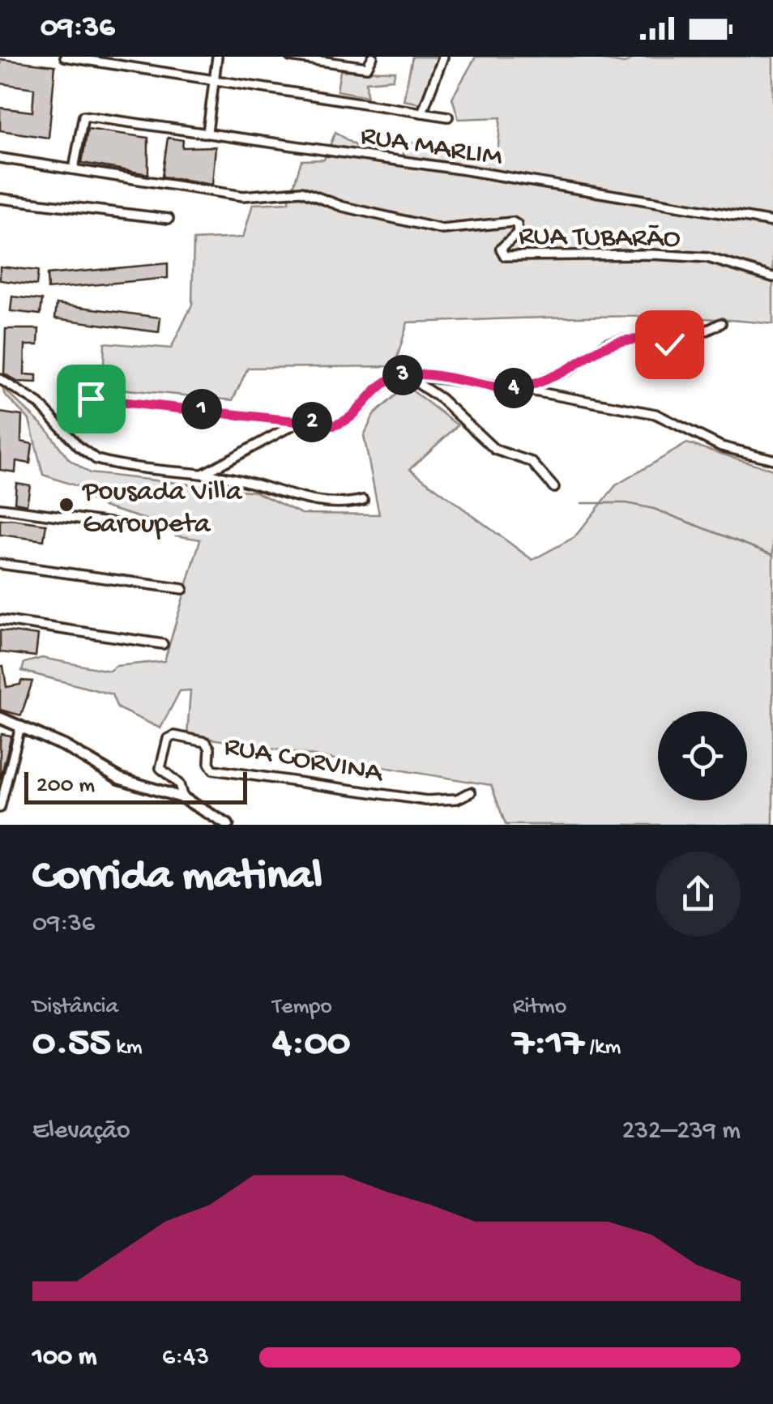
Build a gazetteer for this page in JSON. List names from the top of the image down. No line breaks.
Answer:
{"streets":{"street":["RUA MARLIM","RUA TUBARÃO","RUA CORVINA"]},"crossings":[["RUA MARLIM","RUA TUBARÃO"]],"places":["Pousada Villa Garoupeta"],"scale_bar":"200 m","page":{"status":"09:36","pins":["3","4","1","2"],"scale":"200 m","heading":["Corrida matinal","09:36"],"stats":[["Distância","0.55 km"],["Tempo","4:00"],["Ritmo","7:17 /km"]],"chart":["Elevação","232–239 m"],"list":[{"name":"100 m","note":"6:43"}]}}
